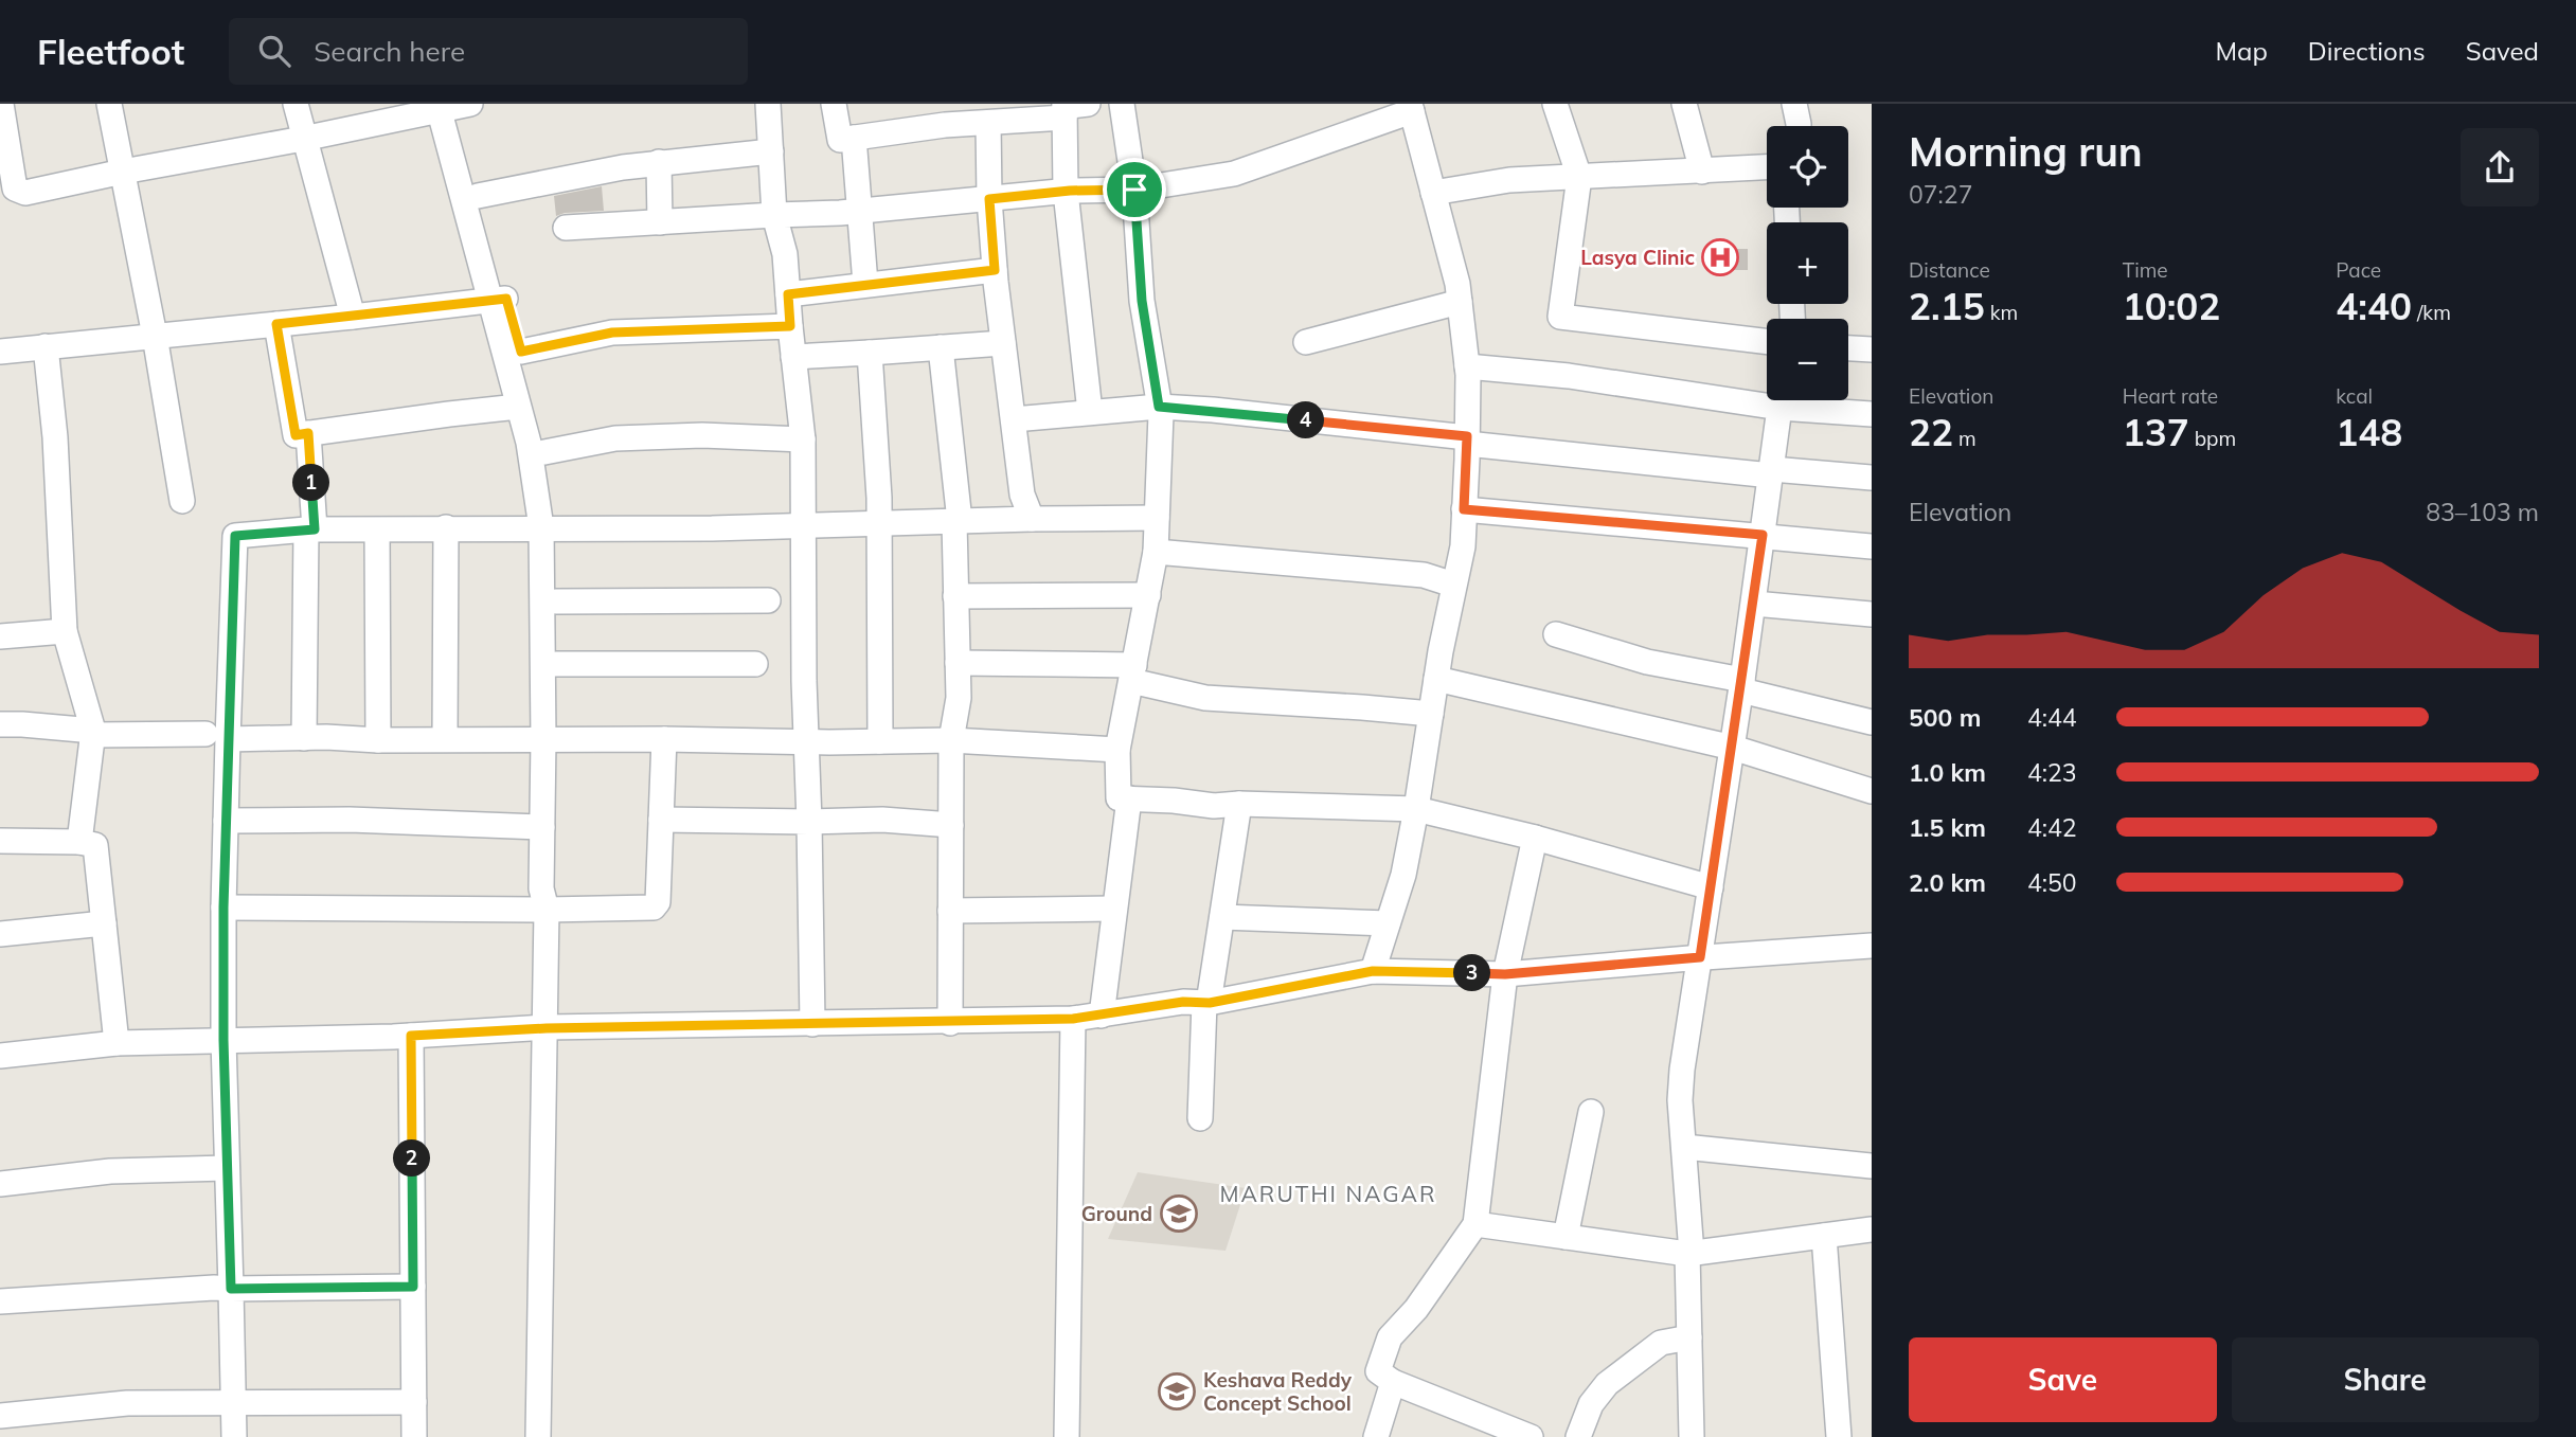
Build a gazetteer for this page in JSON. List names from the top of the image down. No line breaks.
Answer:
{"districts":["MARUTHI NAGAR"],"places":{"hospital":["Lasya Clinic"],"school or university":["Ground","Keshava Reddy Concept School"]},"page":{"header":"Fleetfoot","search":"Search here","nav":["Map","Directions","Saved"],"heading":["Morning run","07:27"],"map_buttons":["+","−"],"stats":[["Distance","2.15 km"],["Time","10:02"],["Pace","4:40 /km"],["Elevation","22 m"],["Heart rate","137 bpm"],["kcal","148"]],"pins":["4","1","3","2"],"chart":["Elevation","83–103 m"],"list":[{"name":"500 m","note":"4:44"},{"name":"1.0 km","note":"4:23"},{"name":"1.5 km","note":"4:42"},{"name":"2.0 km","note":"4:50"}],"buttons":["Save","Share"]}}
